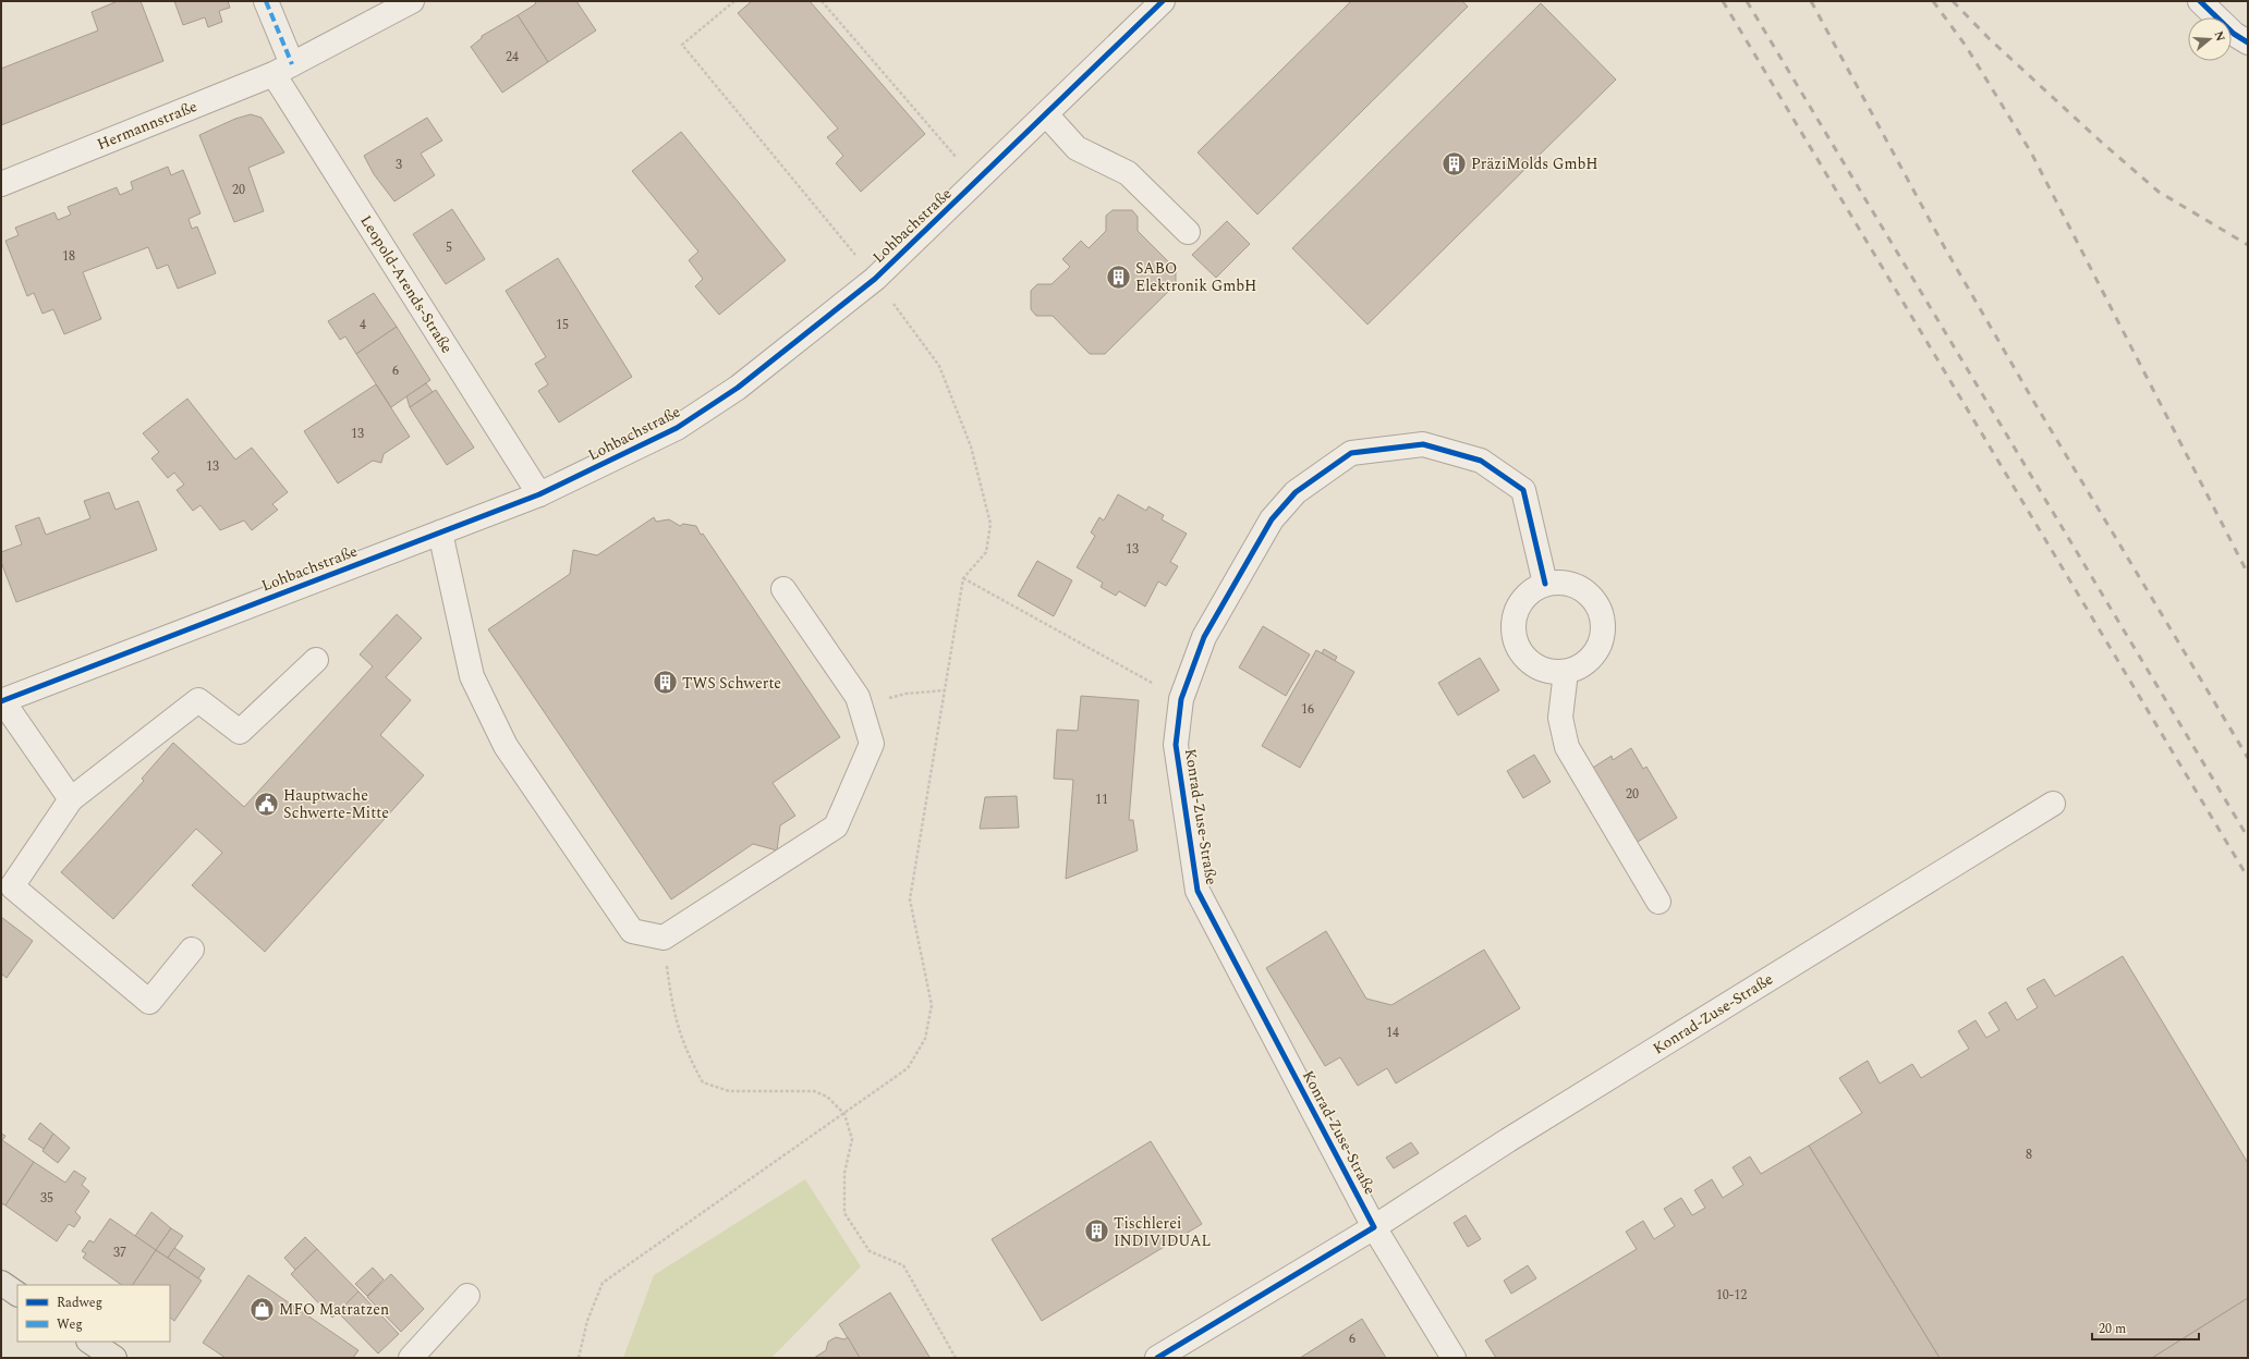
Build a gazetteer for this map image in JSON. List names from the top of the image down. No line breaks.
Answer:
{"streets":{"street":["Hermannstraße","Lohbachstraße","Leopold-Arends-Straße","Konrad-Zuse-Straße"]},"crossings":[["Hermannstraße","Leopold-Arends-Straße"],["Lohbachstraße","Leopold-Arends-Straße"]],"places":{"building":["PräziMolds GmbH","SABO Elektronik GmbH","TWS Schwerte","Tischlerei INDIVIDUAL"],"public building":["Hauptwache Schwerte-Mitte"],"shop":["MFO Matratzen"]},"house_numbers":["24","3","20","5","18","4","15","6","13","13","13","16","20","11","14","8","35","37","10-12","6"],"legend":["Radweg","Weg"],"scale_bar":"20 m","north":"right"}
